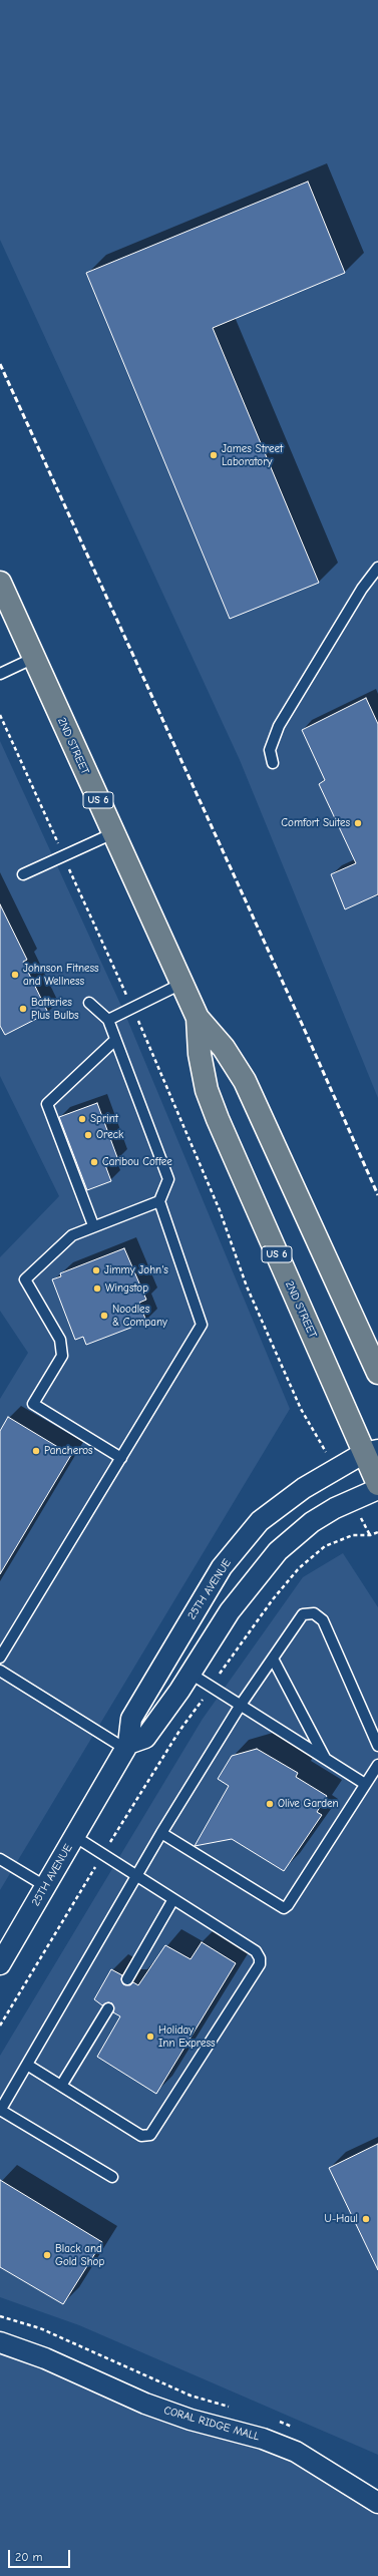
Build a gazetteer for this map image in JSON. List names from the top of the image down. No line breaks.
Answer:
{"streets":{"main road":["2ND STREET","US 6"],"street":["25TH AVENUE","CORAL RIDGE MALL"]},"crossings":[["2ND STREET","25TH AVENUE"]],"places":["James Street Laboratory","Comfort Suites","Johnson Fitness and Wellness","Batteries Plus Bulbs","Sprint","Oreck","Caribou Coffee","Jimmy John's","Wingstop","Noodles & Company","Pancheros","Olive Garden","Holiday Inn Express","U-Haul","Black and Gold Shop"],"scale_bar":"20 m"}
